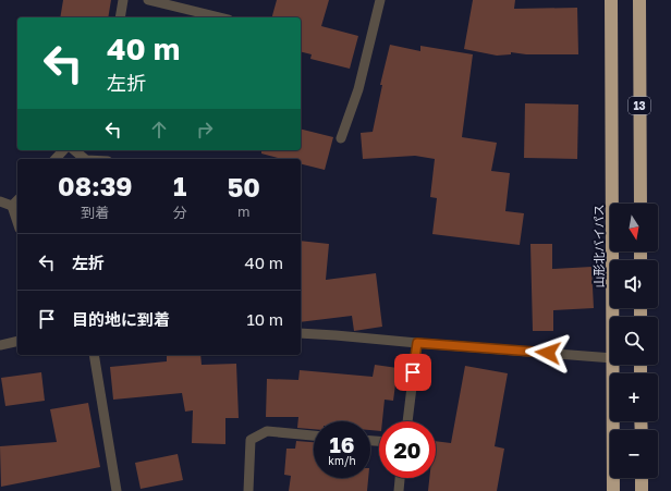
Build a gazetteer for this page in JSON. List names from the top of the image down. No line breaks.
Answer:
{"streets":{"highway":["13","山形北バイパス"]},"north":"bottom","page":{"turn":["40 m","左折"],"eta":["08:39","到着","1","分","50","m"],"map_buttons":["+","−"],"list":[{"name":"左折","value":"40 m"},{"name":"目的地に到着","value":"10 m"}],"speed":"16 km/h","limit":"20"}}
